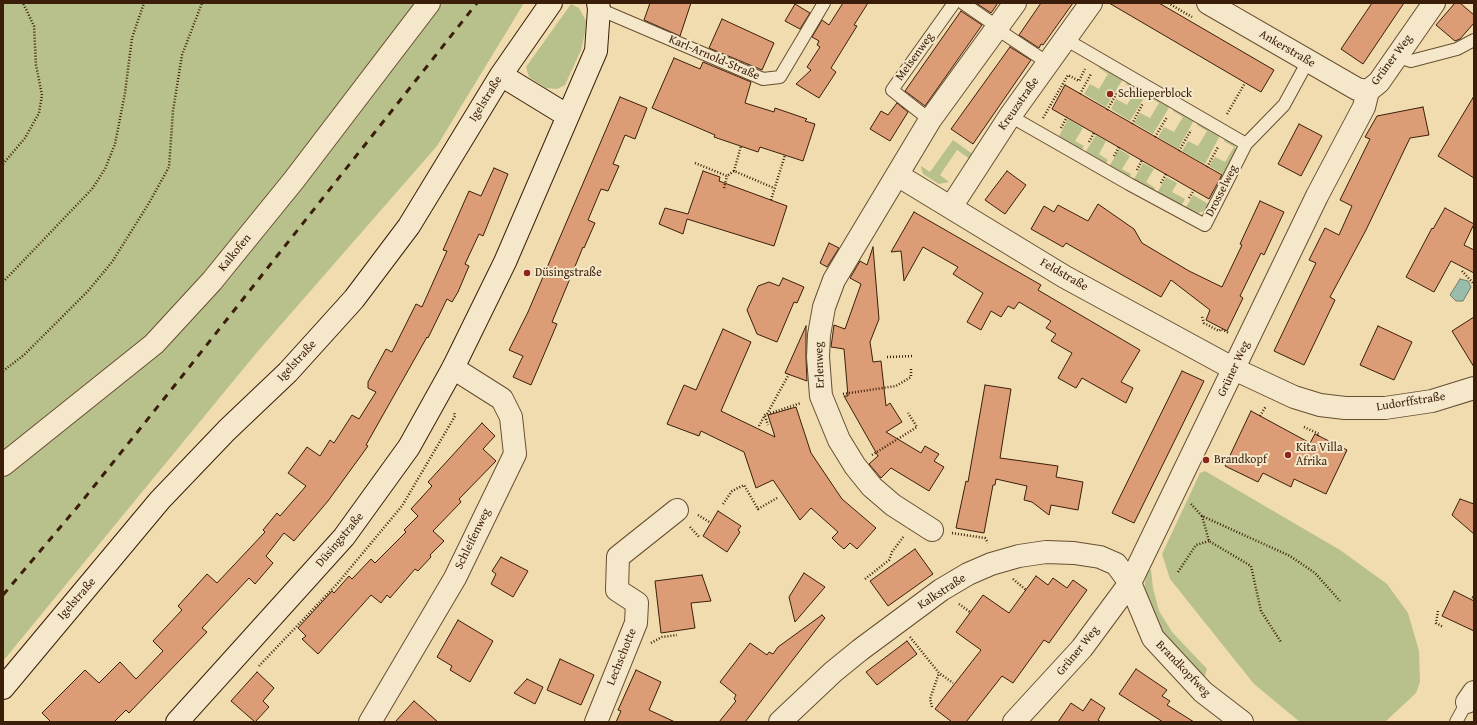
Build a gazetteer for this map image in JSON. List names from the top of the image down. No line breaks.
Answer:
{"streets":{"street":["Ankerstraße","Grüner Weg","Igelstraße","Kreuzstraße","Kalkofen","Feldstraße","Erlenweg","Ludorffstraße","Schleifenweg","Düsingstraße","Kalkstraße","Lechschotte","Brandkopfweg"],"lane":["Meisenweg","Karl-Arnold-Straße","Drosselweg"]},"crossings":[["Ankerstraße","Grüner Weg"],["Karl-Arnold-Straße","Düsingstraße"],["Grüner Weg","Feldstraße"],["Grüner Weg","Ludorffstraße"],["Grüner Weg","Kalkstraße"],["Grüner Weg","Brandkopfweg"],["Kreuzstraße","Drosselweg"],["Kreuzstraße","Feldstraße"],["Feldstraße","Erlenweg"],["Feldstraße","Ludorffstraße"],["Schleifenweg","Düsingstraße"],["Kalkstraße","Brandkopfweg"]],"places":["Schlieperblock","Düsingstraße","Kita Villa Afrika","Brandkopf"]}
